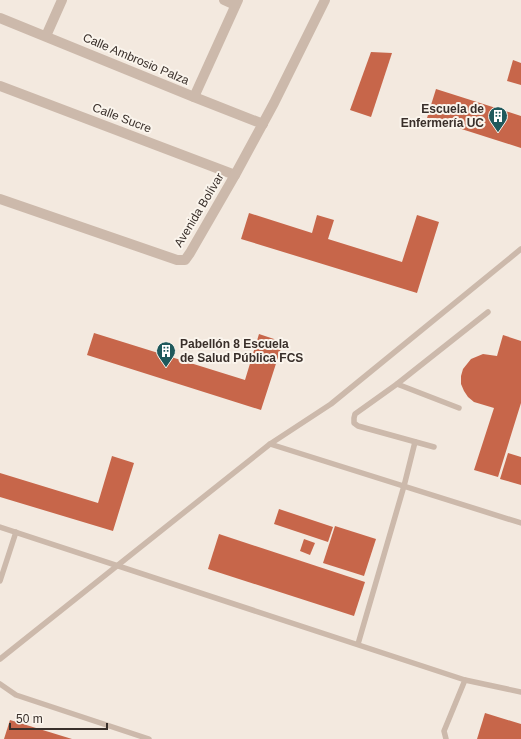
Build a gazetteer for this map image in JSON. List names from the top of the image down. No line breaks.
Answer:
{"streets":{"street":["Calle Ambrosio Palza","Calle Sucre","Avenida Bolívar"]},"crossings":[["Calle Ambrosio Palza","Avenida Bolívar"],["Calle Sucre","Avenida Bolívar"]],"places":{"building":["Escuela de Enfermería UC","Pabellón 8 Escuela de Salud Pública FCS"]},"scale_bar":"50 m"}
